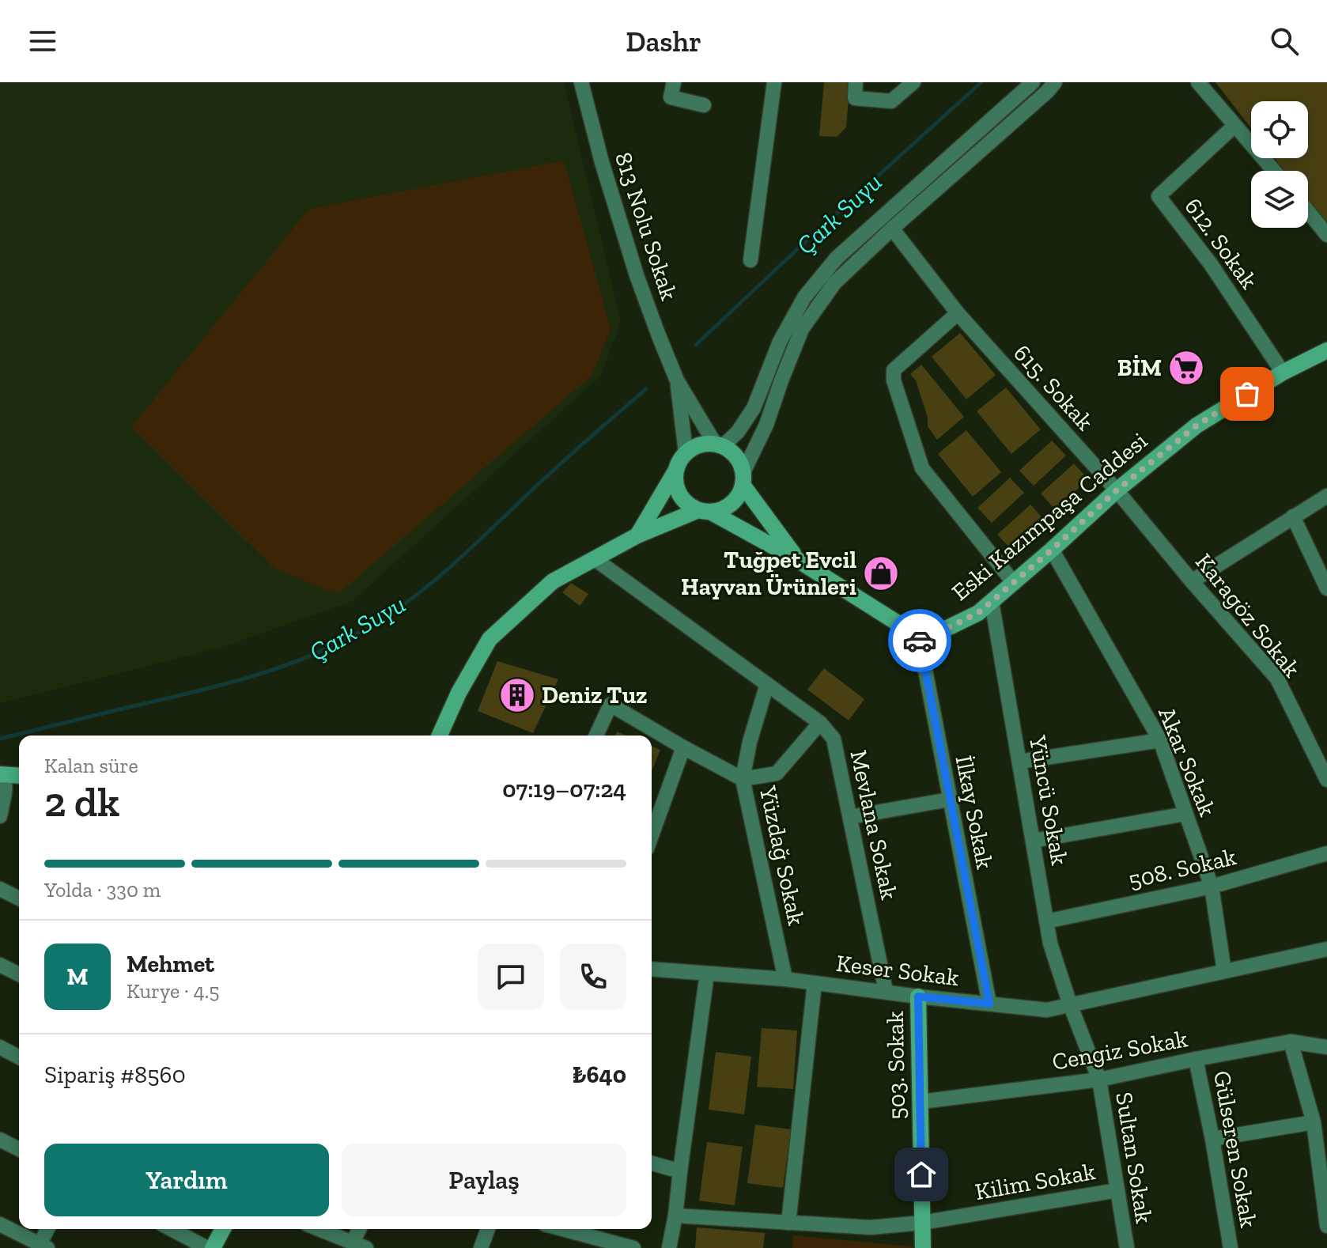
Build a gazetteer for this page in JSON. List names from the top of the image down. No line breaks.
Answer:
{"streets":{"street":["813 Nolu Sokak","612. Sokak","615. Sokak","Eski Kazımpaşa Caddesi","Karagöz Sokak","Akar Sokak","Yüncü Sokak","İlkay Sokak","Mevlana Sokak","Yüzdağ Sokak","508. Sokak","Keser Sokak","Cengiz Sokak","503. Sokak","Gülseren Sokak","Sultan Sokak","Kilim Sokak"]},"crossings":[["612. Sokak","Eski Kazımpaşa Caddesi"],["615. Sokak","Eski Kazımpaşa Caddesi"],["615. Sokak","Karagöz Sokak"],["Eski Kazımpaşa Caddesi","Karagöz Sokak"],["Eski Kazımpaşa Caddesi","Akar Sokak"],["Eski Kazımpaşa Caddesi","Yüncü Sokak"],["Eski Kazımpaşa Caddesi","İlkay Sokak"],["Akar Sokak","508. Sokak"],["Akar Sokak","Keser Sokak"],["Yüncü Sokak","508. Sokak"],["Yüncü Sokak","Keser Sokak"],["Yüncü Sokak","Sultan Sokak"],["İlkay Sokak","Keser Sokak"],["Mevlana Sokak","Keser Sokak"],["Yüzdağ Sokak","Keser Sokak"],["Keser Sokak","503. Sokak"],["Keser Sokak","Sultan Sokak"],["Cengiz Sokak","503. Sokak"],["Cengiz Sokak","Gülseren Sokak"],["Cengiz Sokak","Sultan Sokak"],["503. Sokak","Kilim Sokak"],["Sultan Sokak","Kilim Sokak"]],"water":["Çark Suyu"],"places":{"supermarket":["BİM"],"shop":["Tuğpet Evcil Hayvan Ürünleri"],"building":["Deniz Tuz"]},"page":{"header":"Dashr","heading":["2 dk","Kalan süre","07:19–07:24"],"panel":["Mehmet","Kurye · 4.5","Sipariş #8560","₺640"],"bar":"Yolda · 330 m","round":"M","buttons":["Yardım","Paylaş"]}}
